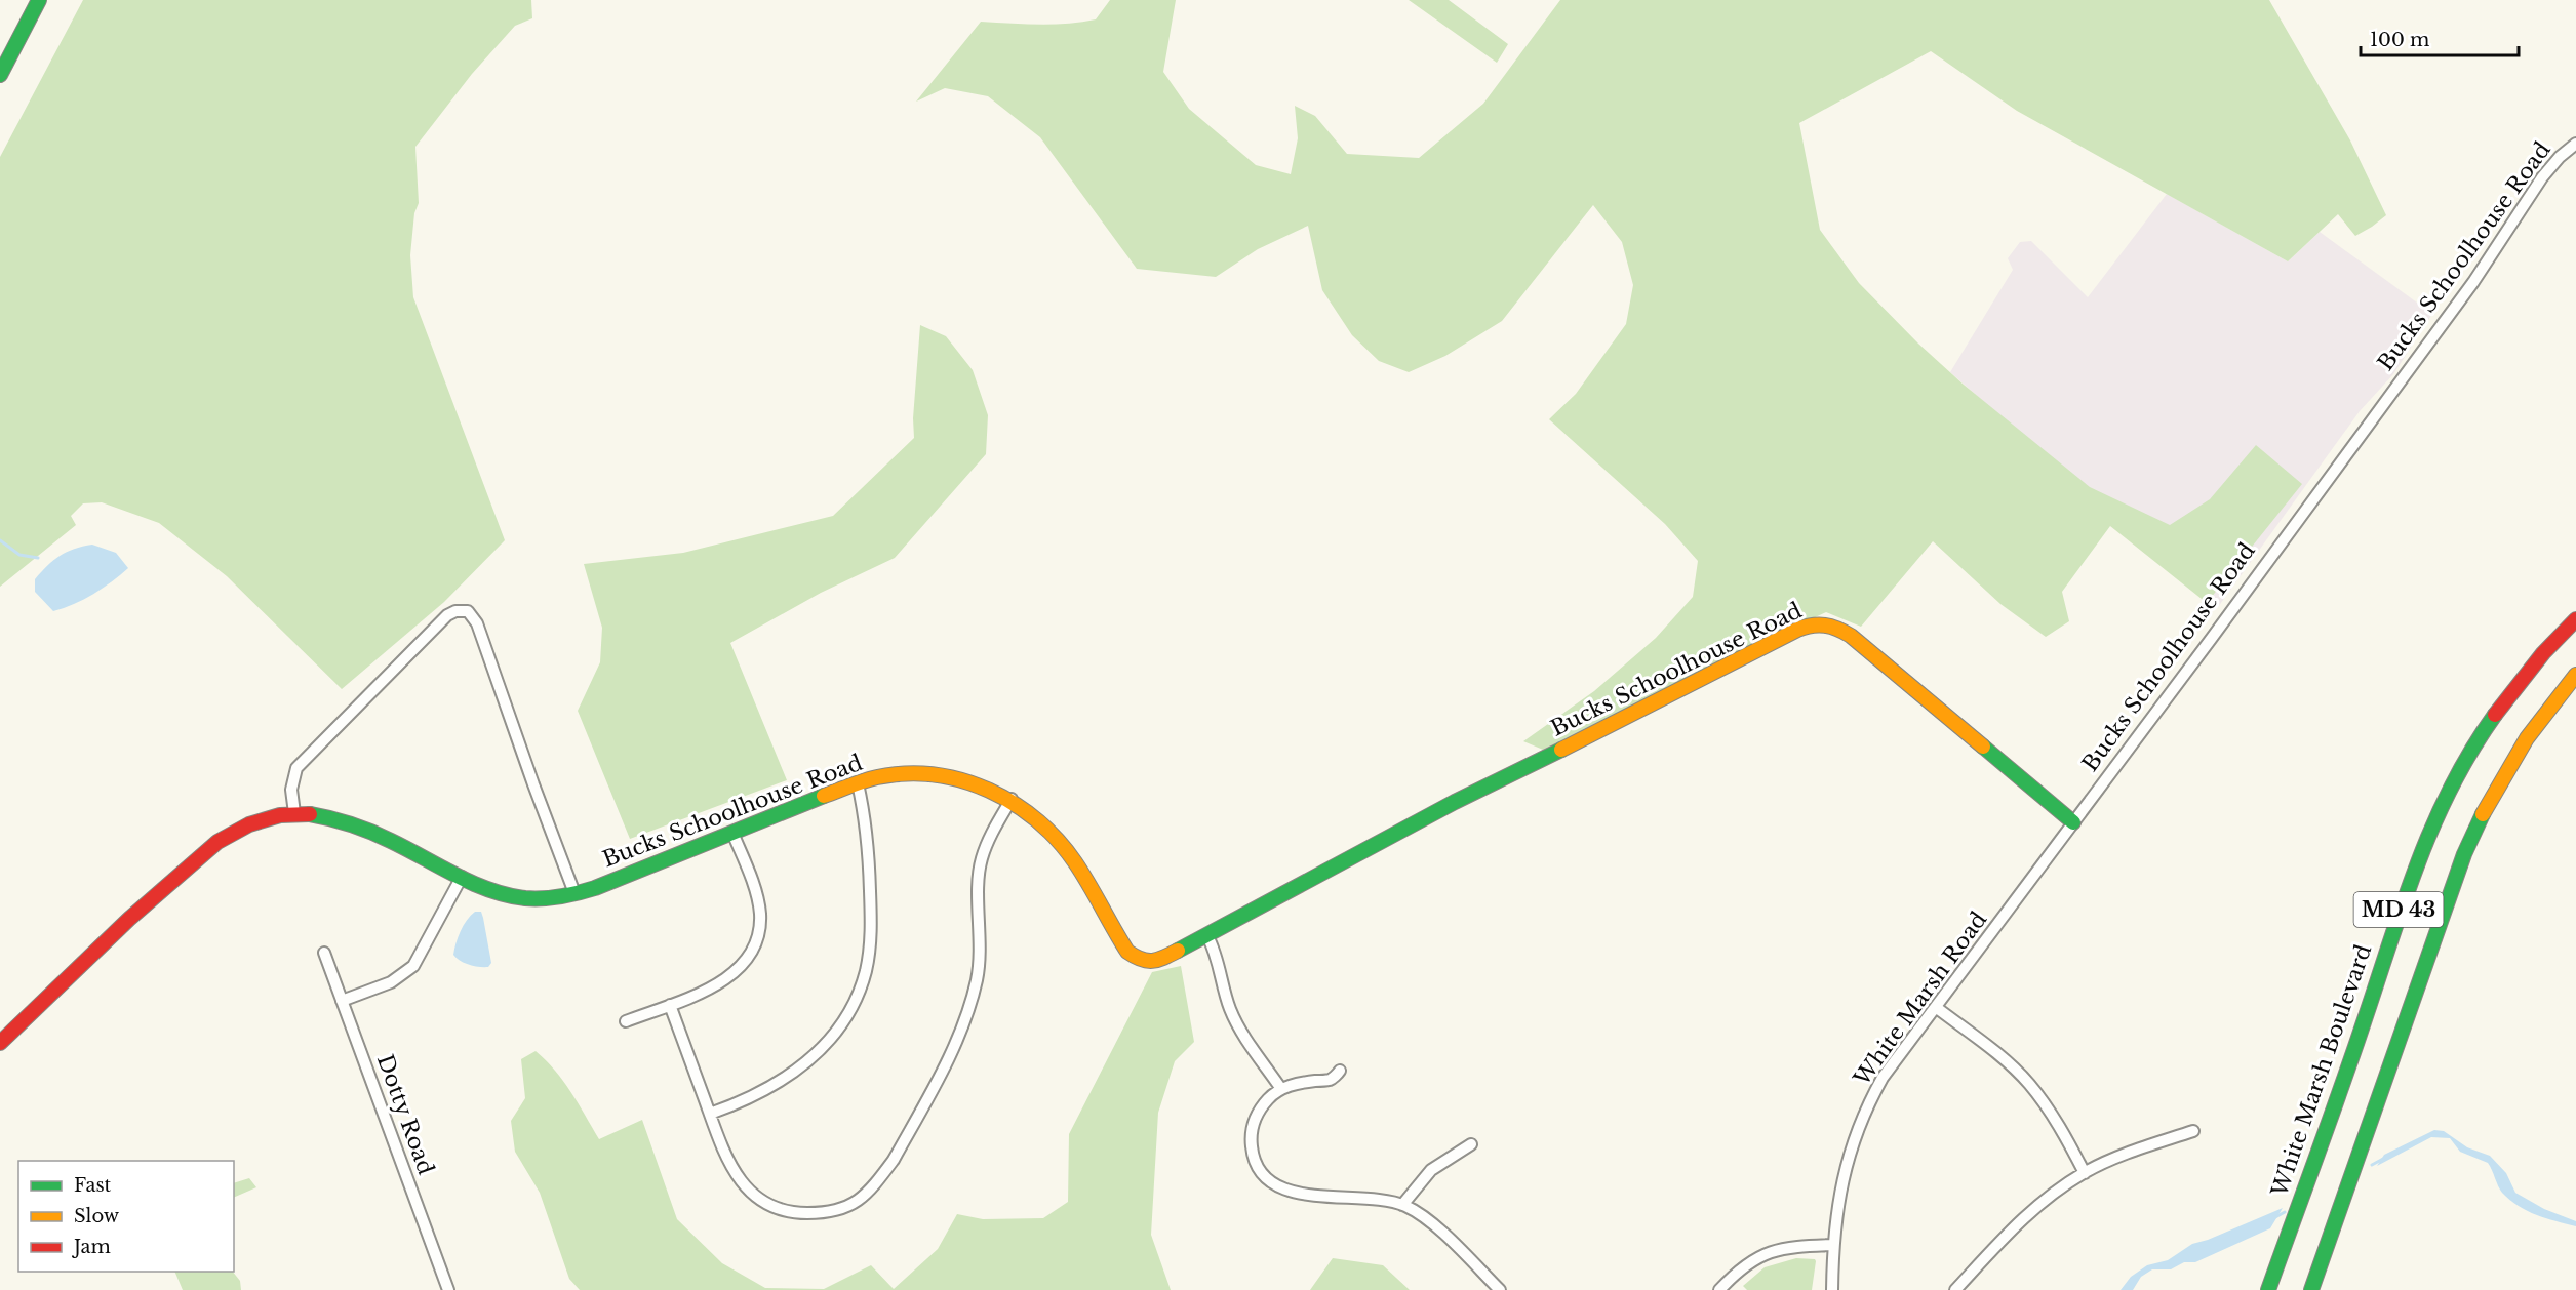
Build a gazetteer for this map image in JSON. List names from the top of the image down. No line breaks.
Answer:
{"streets":{"main road":["Bucks Schoolhouse Road","MD 43","White Marsh Boulevard"],"street":["White Marsh Road","Dotty Road"]},"crossings":[["Bucks Schoolhouse Road","White Marsh Road"]],"legend":["Fast","Slow","Jam"],"scale_bar":"100 m"}
